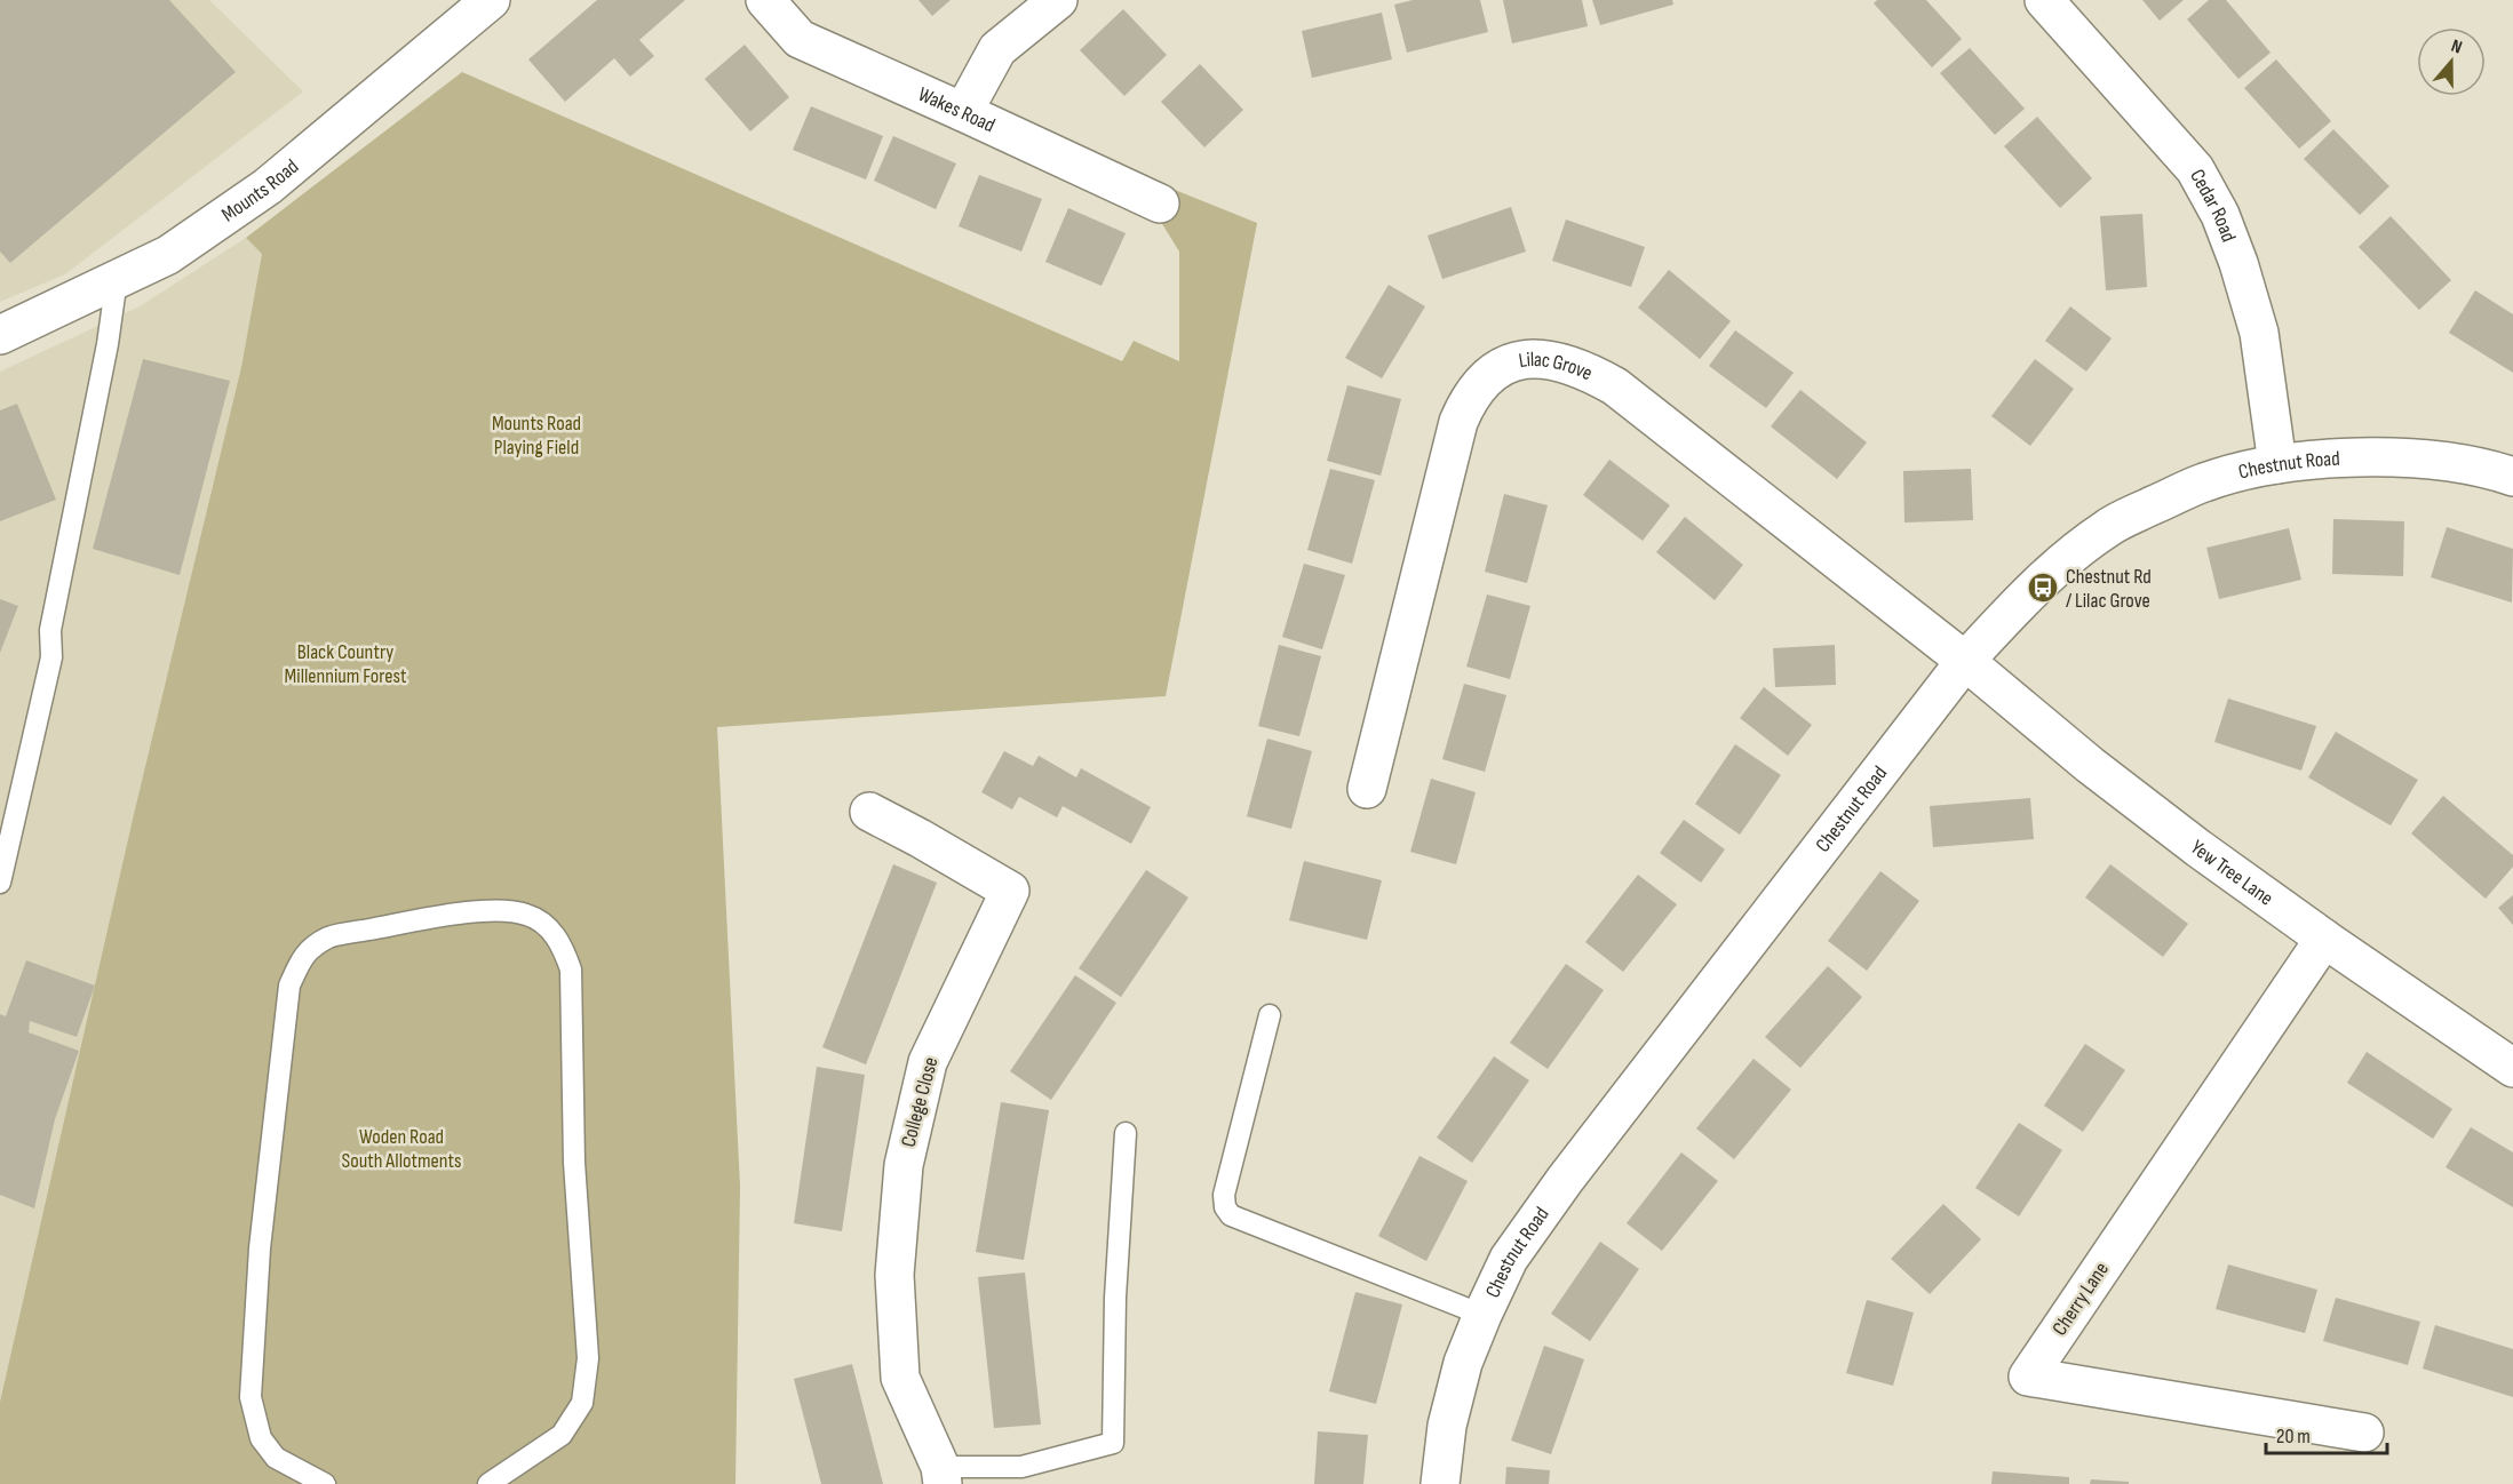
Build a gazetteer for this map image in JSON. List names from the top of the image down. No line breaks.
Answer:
{"streets":{"street":["Wakes Road","Mounts Road","Cedar Road","Lilac Grove","Chestnut Road","Yew Tree Lane","College Close","Cherry Lane"]},"crossings":[["Cedar Road","Chestnut Road"],["Lilac Grove","Chestnut Road"],["Lilac Grove","Yew Tree Lane"],["Chestnut Road","Yew Tree Lane"],["Yew Tree Lane","Cherry Lane"]],"parks":["Mounts Road Playing Field","Black Country Millennium Forest","Woden Road South Allotments"],"places":{"bus stop":["Chestnut Rd / Lilac Grove"]},"scale_bar":"20 m","north":"top"}
